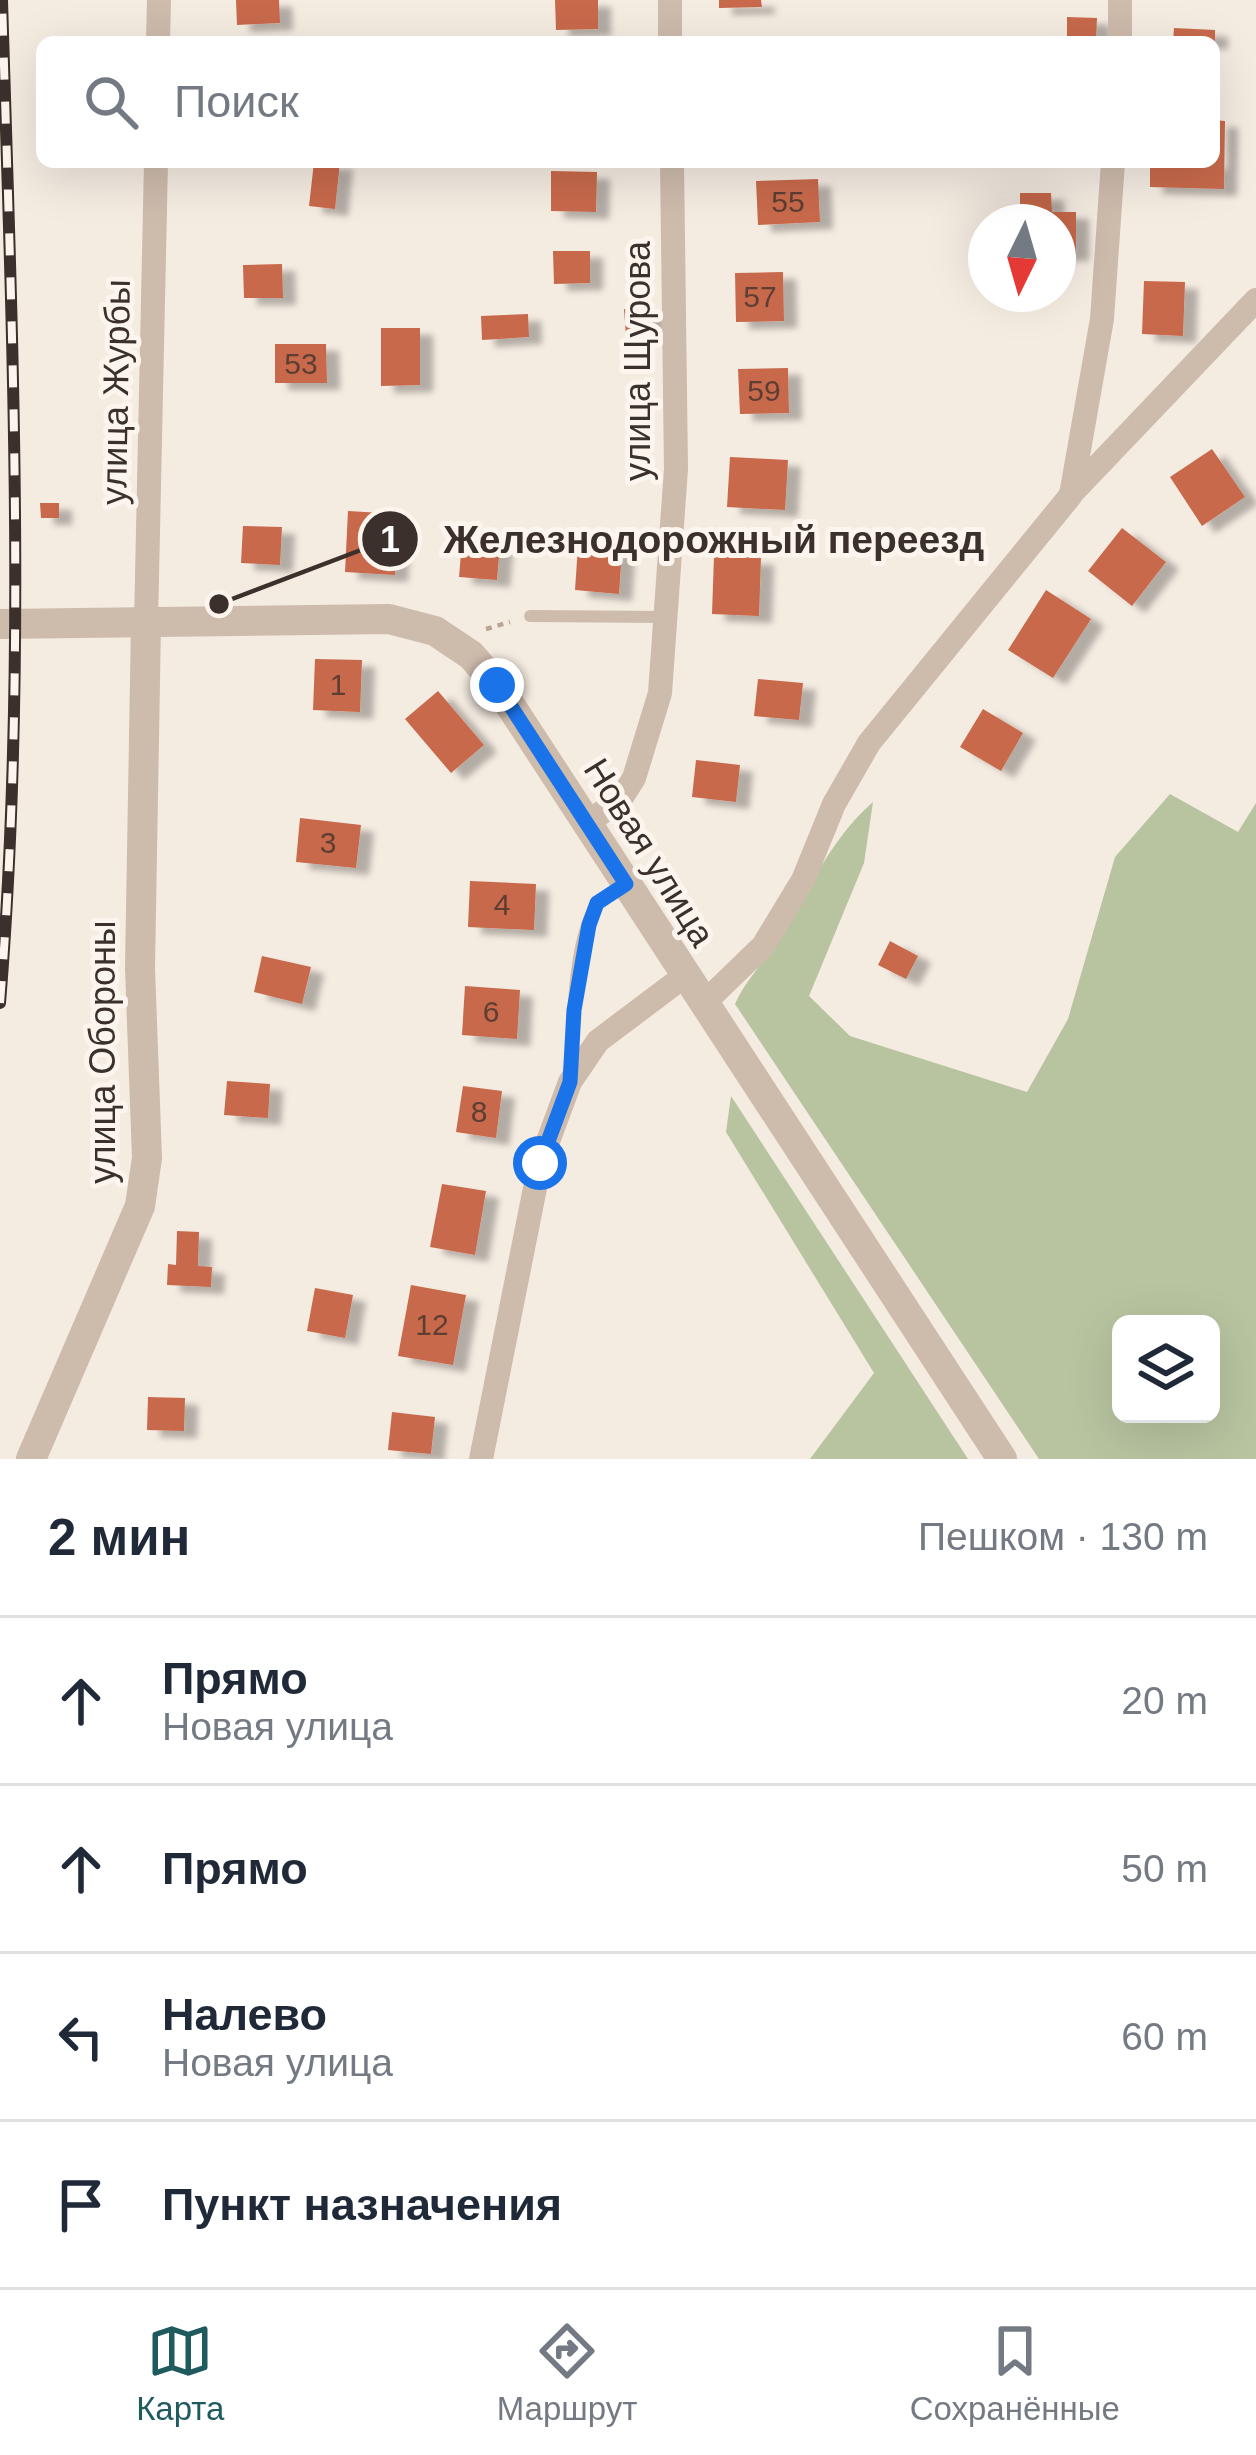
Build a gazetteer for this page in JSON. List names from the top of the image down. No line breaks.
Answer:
{"streets":{"street":["улица Щурова","улица Журбы","Новая улица","улица Обороны"]},"crossings":[["улица Щурова","Новая улица"],["улица Журбы","Новая улица"],["улица Журбы","улица Обороны"],["Новая улица","улица Обороны"]],"places":["Железнодорожный переезд"],"house_numbers":["55","57","53","59","1","3","4","6","8","12"],"north":"bottom","page":{"search":"Поиск","heading":["2 мин","Пешком · 130 m"],"list":[["Прямо","Новая улица","20 m"],["Прямо","50 m"],["Налево","Новая улица","60 m"],"Пункт назначения"],"nav":["Карта","Маршрут","Сохранённые"]}}
